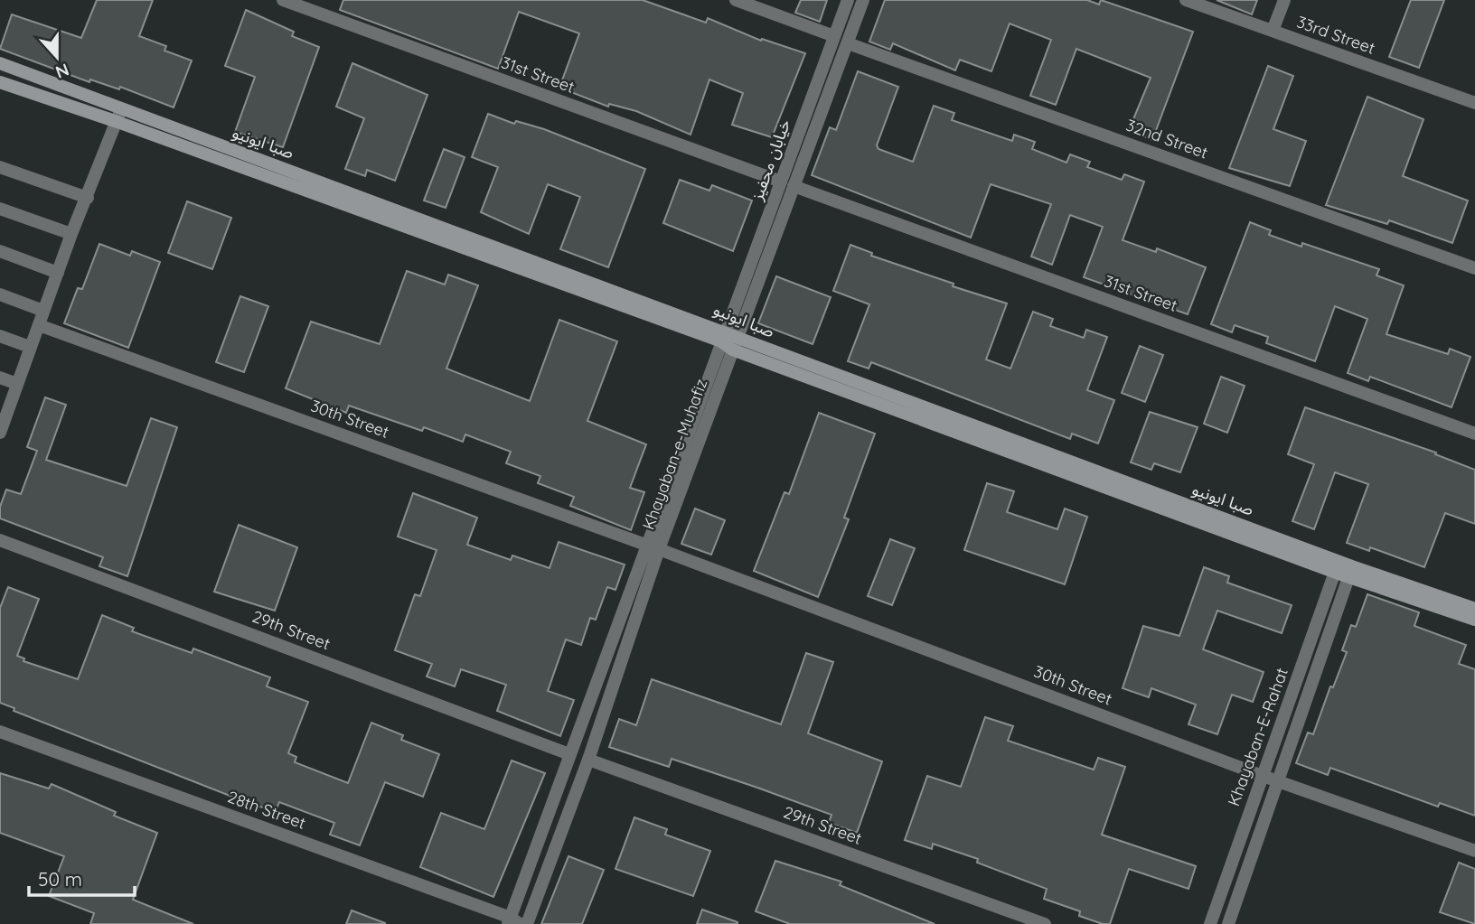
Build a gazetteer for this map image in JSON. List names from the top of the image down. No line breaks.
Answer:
{"streets":{"main road":["صبا ایونیو"],"street":["33rd Street","31st Street","32nd Street","خیابان محفیز","30th Street","Khayaban-e-Muhafiz","29th Street","Khayaban-E-Rahat","28th Street"]},"crossings":[["31st Street","خیابان محفیز"],["صبا ایونیو","خیابان محفیز"],["صبا ایونیو","Khayaban-e-Muhafiz"],["صبا ایونیو","Khayaban-E-Rahat"],["خیابان محفیز","Khayaban-e-Muhafiz"],["30th Street","Khayaban-e-Muhafiz"],["30th Street","Khayaban-E-Rahat"],["Khayaban-e-Muhafiz","29th Street"],["Khayaban-e-Muhafiz","28th Street"]],"scale_bar":"50 m","north":"bottom"}
